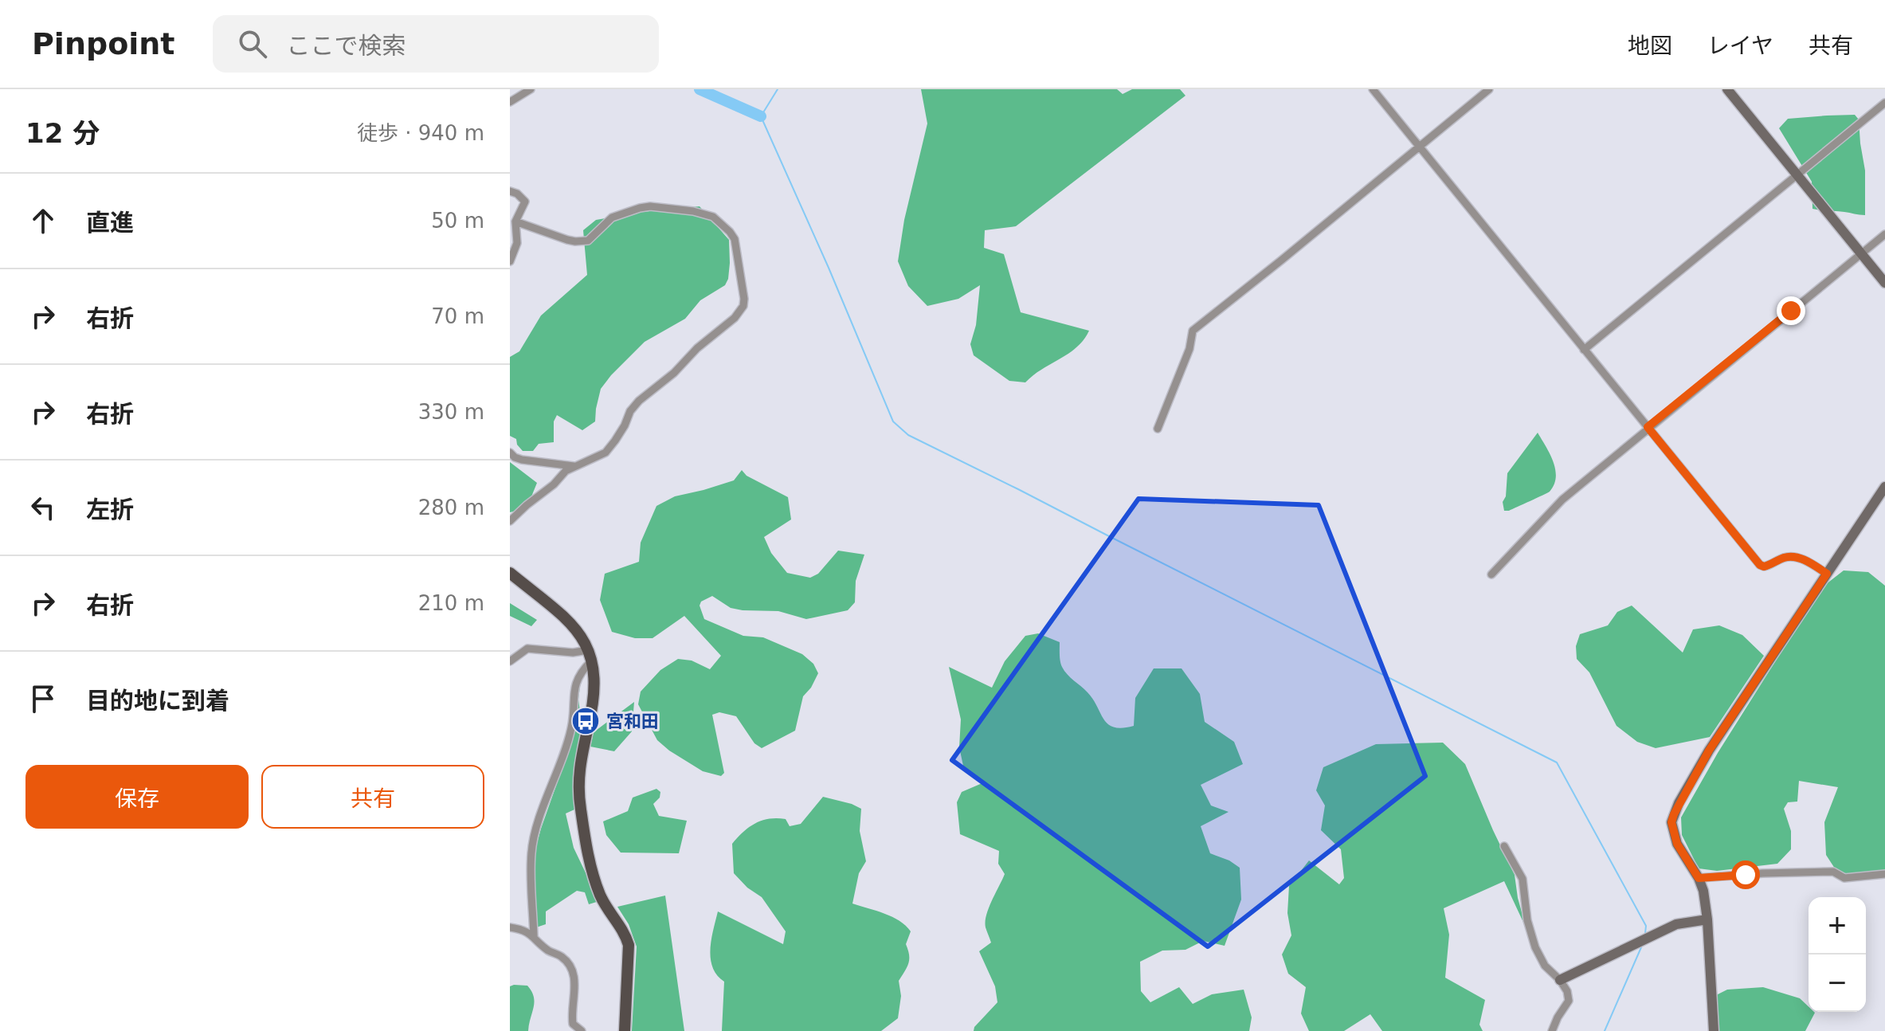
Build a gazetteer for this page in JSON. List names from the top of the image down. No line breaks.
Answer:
{"places":{"bus stop":["宮和田"]},"page":{"header":"Pinpoint","search":"ここで検索","nav":["地図","レイヤ","共有"],"heading":["12 分","徒歩 · 940 m"],"list":[["直進","50 m"],["右折","70 m"],["右折","330 m"],["左折","280 m"],["右折","210 m"],"目的地に到着"],"buttons":["保存","共有"],"map_buttons":["+","−"]}}
